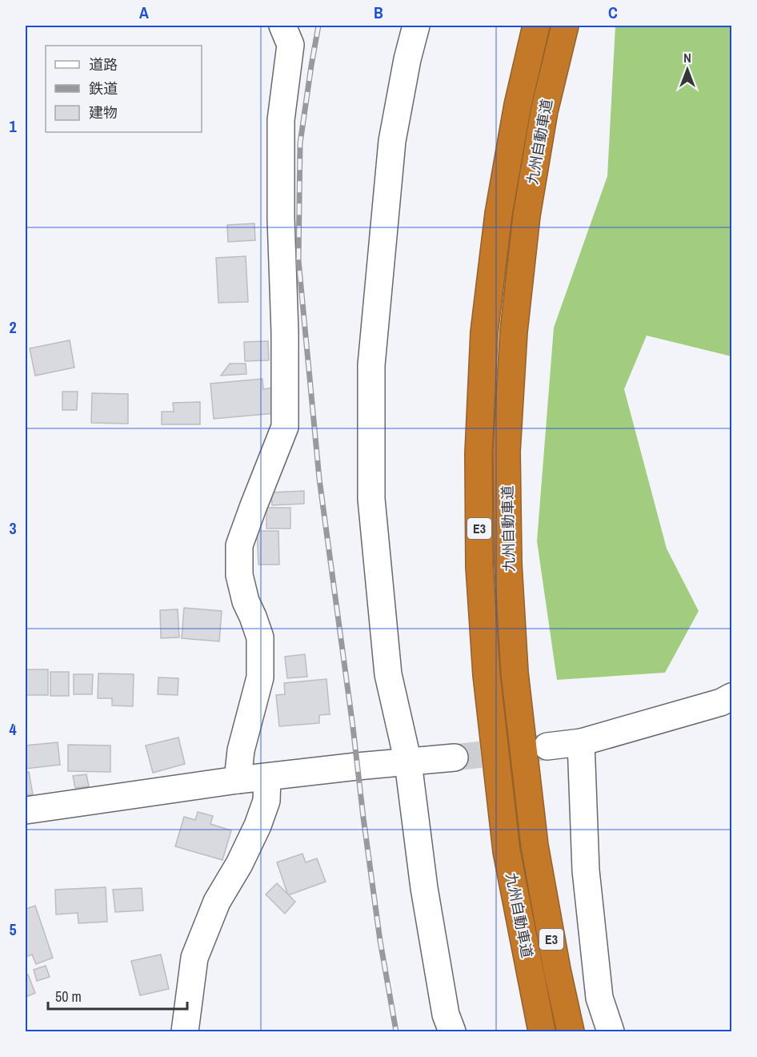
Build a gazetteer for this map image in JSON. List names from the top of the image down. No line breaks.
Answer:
{"streets":{"highway":["九州自動車道","E3"]},"legend":["道路","鉄道","建物"],"scale_bar":"50 m","north":"top","grid":{"columns":["A","B","C"],"rows":["1","2","3","4","5"]}}
